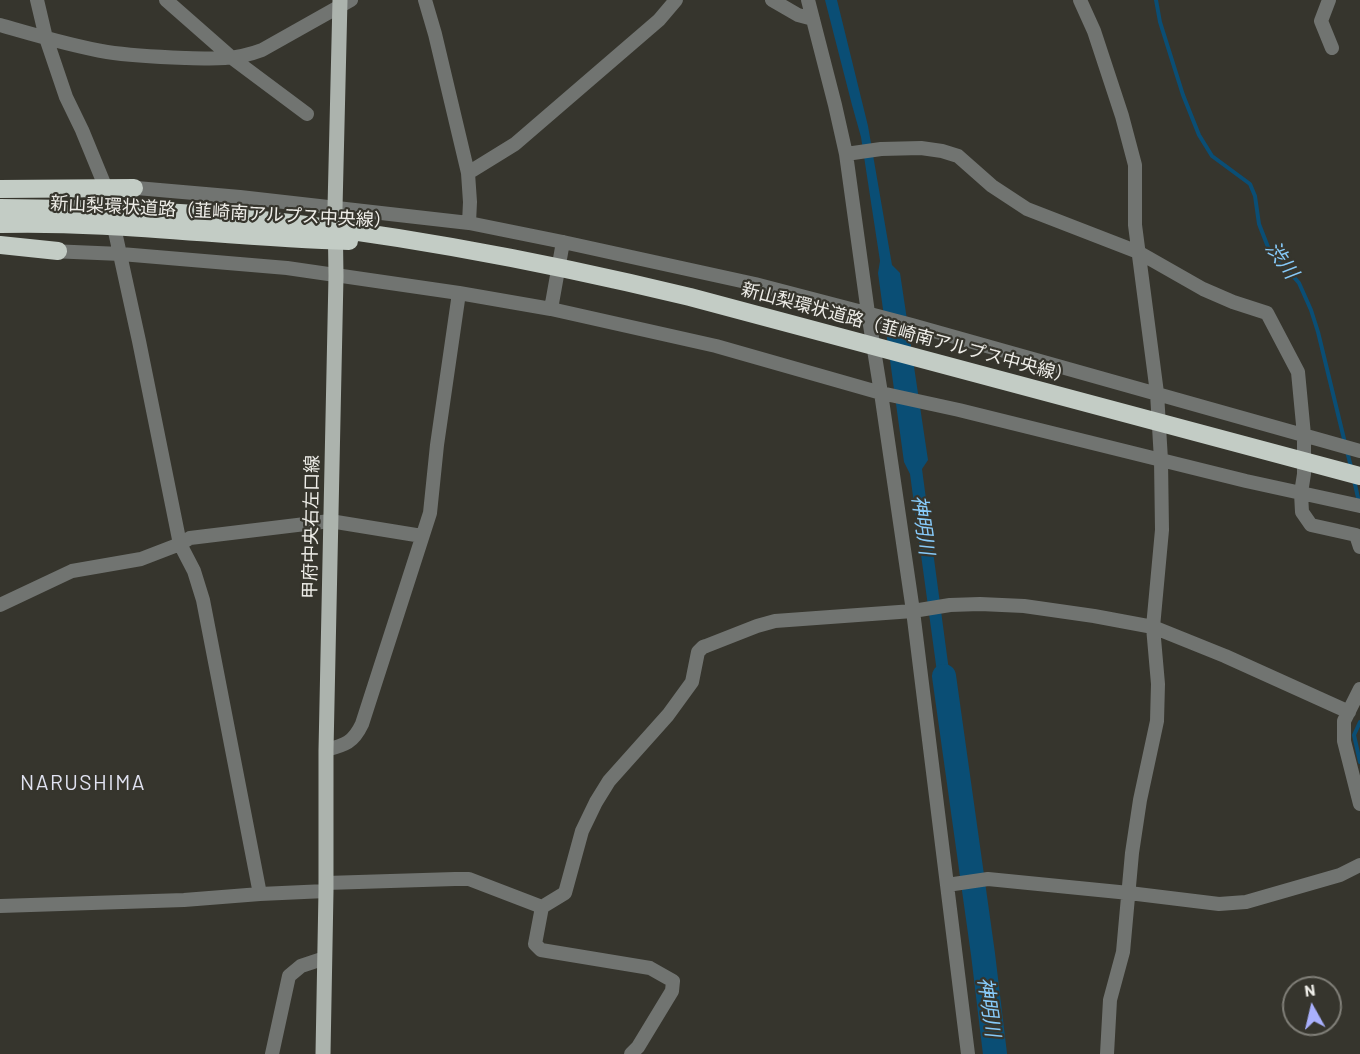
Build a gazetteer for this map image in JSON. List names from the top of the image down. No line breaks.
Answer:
{"streets":{"highway":["新山梨環状道路（韮崎南アルプス中央線）"],"main road":["甲府中央右左口線"]},"districts":["NARUSHIMA"],"water":["渋川","神明川"],"north":"top"}
